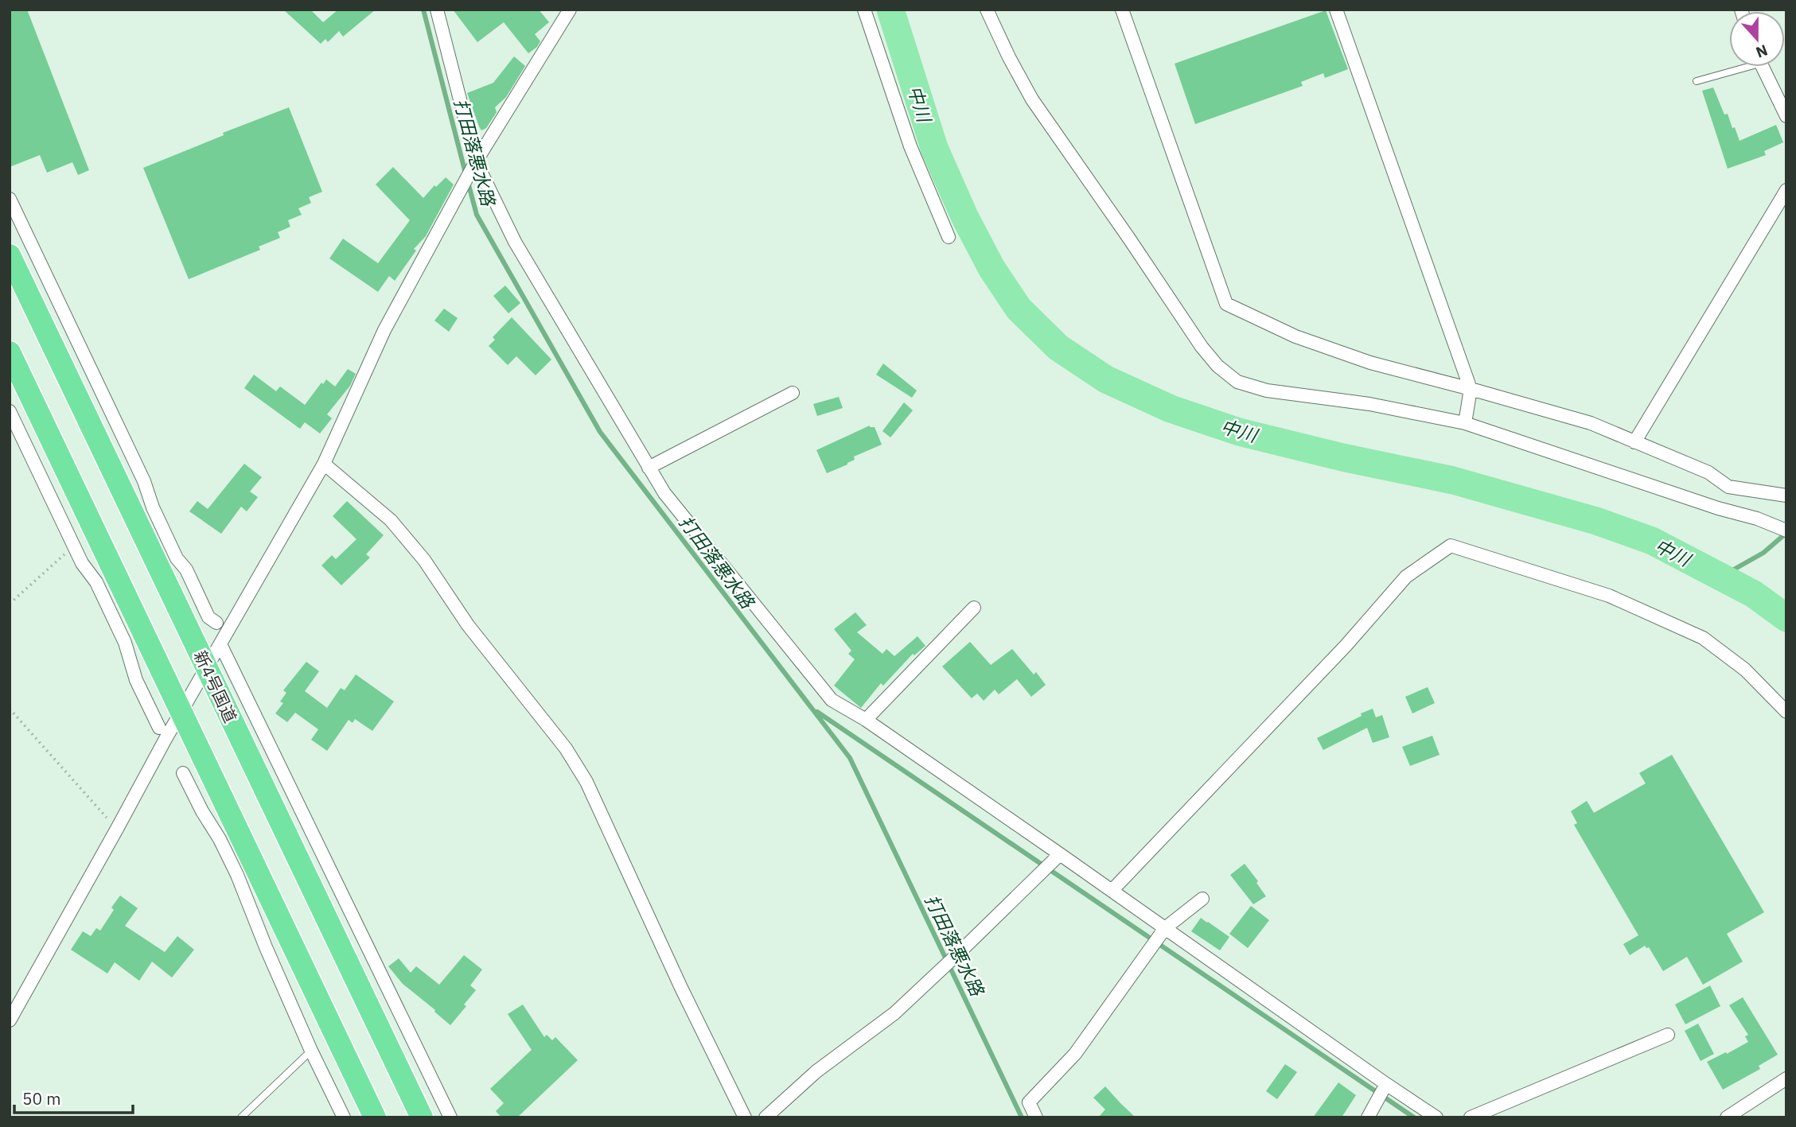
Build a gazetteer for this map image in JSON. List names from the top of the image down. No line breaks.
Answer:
{"streets":{"highway":["新4号国道"]},"water":["中川","打田落悪水路"],"scale_bar":"50 m","north":"bottom"}
